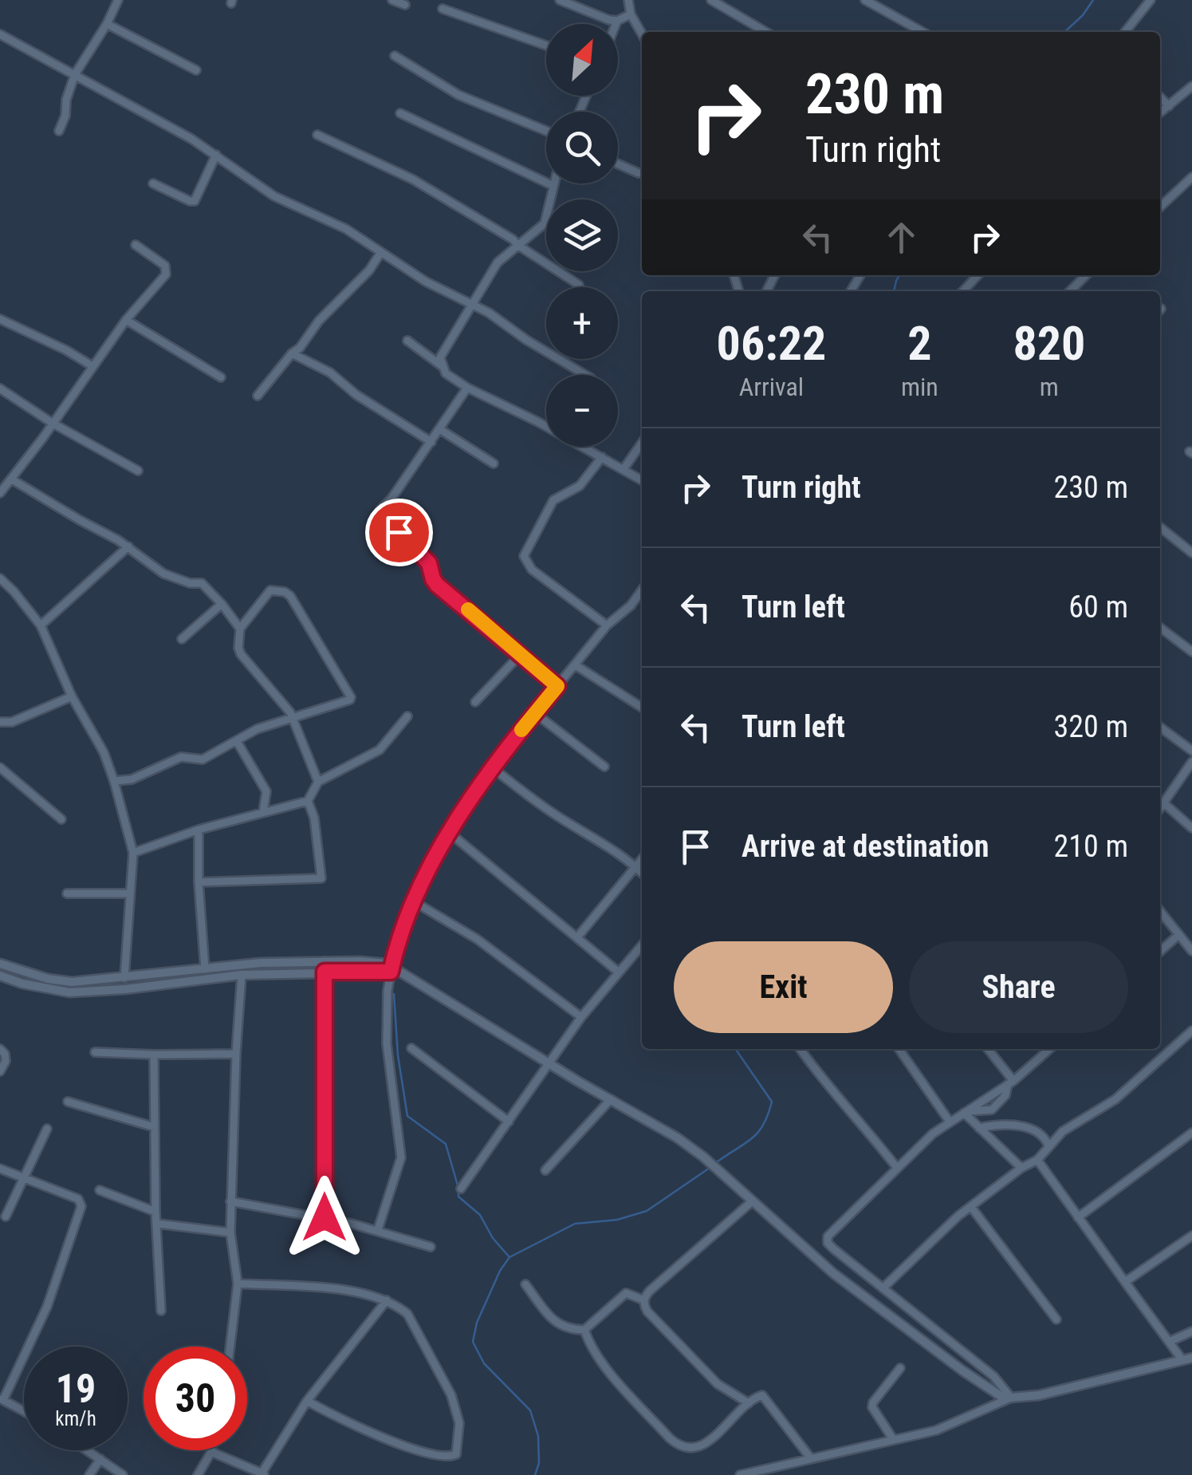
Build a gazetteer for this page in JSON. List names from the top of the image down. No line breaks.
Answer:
{"north":"top right","page":{"map_buttons":["+","−"],"turn":["230 m","Turn right"],"eta":["06:22","Arrival","2","min","820","m"],"list":[{"name":"Turn right","value":"230 m"},{"name":"Turn left","value":"60 m"},{"name":"Turn left","value":"320 m"},{"name":"Arrive at destination","value":"210 m"}],"buttons":["Exit","Share"],"speed":"19 km/h","limit":"30"}}
